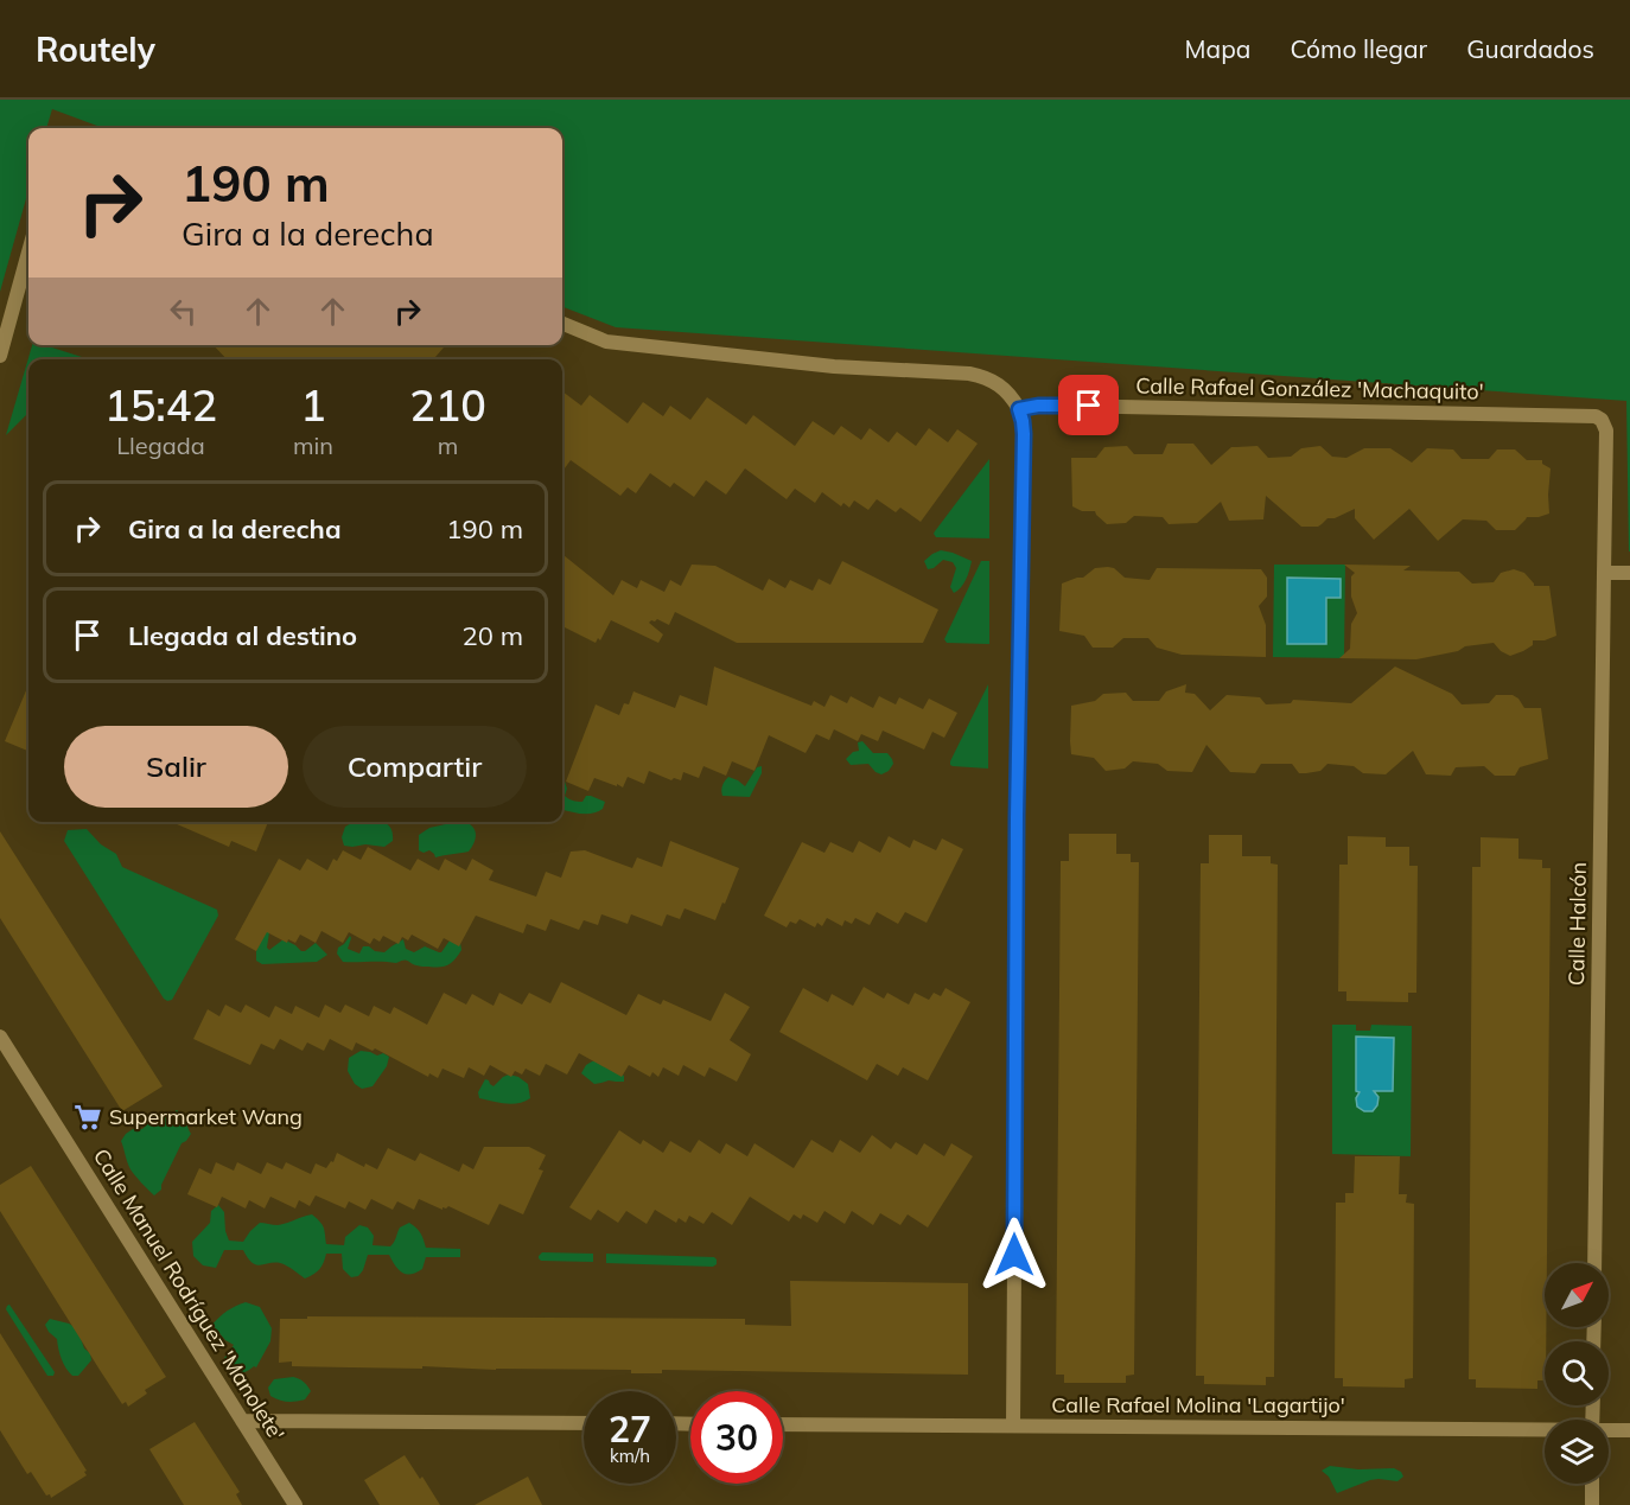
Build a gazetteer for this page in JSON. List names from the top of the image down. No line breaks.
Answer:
{"streets":{"street":["Calle Rafael González 'Machaquito'","Calle Halcón","Calle Manuel Rodríguez 'Manolete'","Calle Rafael Molina 'Lagartijo'"]},"crossings":[["Calle Rafael González 'Machaquito'","Calle Halcón"]],"places":{"supermarket":["Supermarket Wang"]},"north":"top right","page":{"header":"Routely","nav":["Mapa","Cómo llegar","Guardados"],"turn":["190 m","Gira a la derecha"],"eta":["15:42","Llegada","1","min","210","m"],"list":[{"name":"Gira a la derecha","value":"190 m"},{"name":"Llegada al destino","value":"20 m"}],"buttons":["Salir","Compartir"],"speed":"27 km/h","limit":"30"}}
